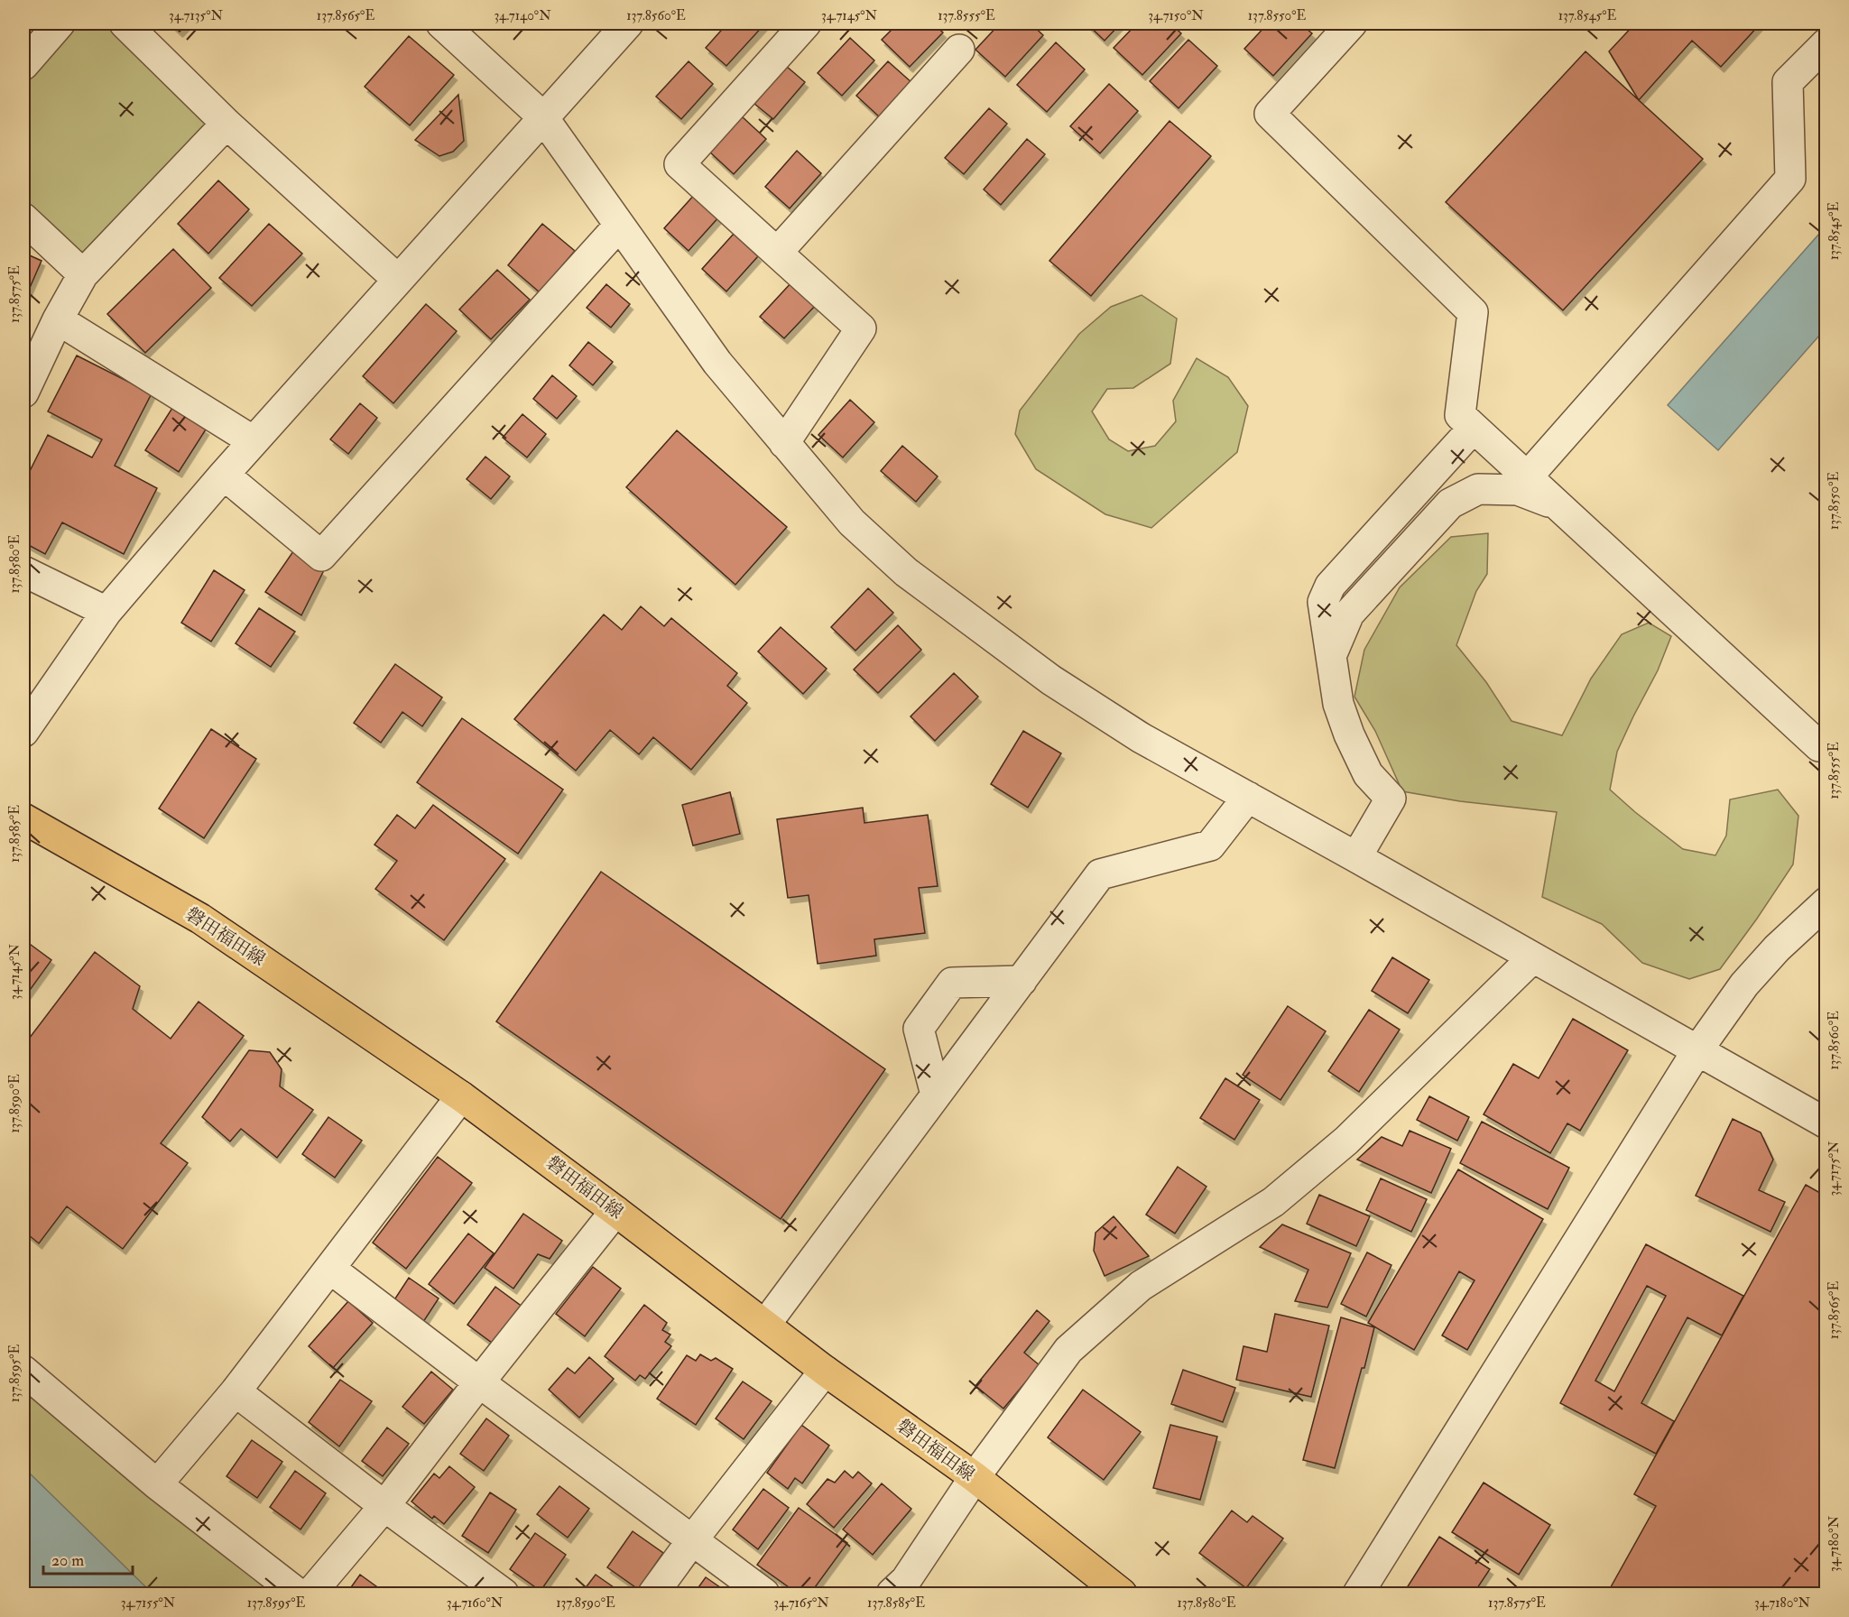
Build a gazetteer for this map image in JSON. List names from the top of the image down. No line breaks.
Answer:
{"streets":{"main road":["磐田福田線"]},"scale_bar":"20 m","coordinates":["34.7135°N","137.8565°E","34.7140°N","137.8560°E","34.7145°N","137.8555°E","34.7150°N","137.8550°E","137.8545°E","137.8575°E","137.8580°E","137.8585°E","137.8590°E","34.7175°N","137.8595°E","34.7180°N","34.7155°N","34.7160°N","34.7165°N"]}
